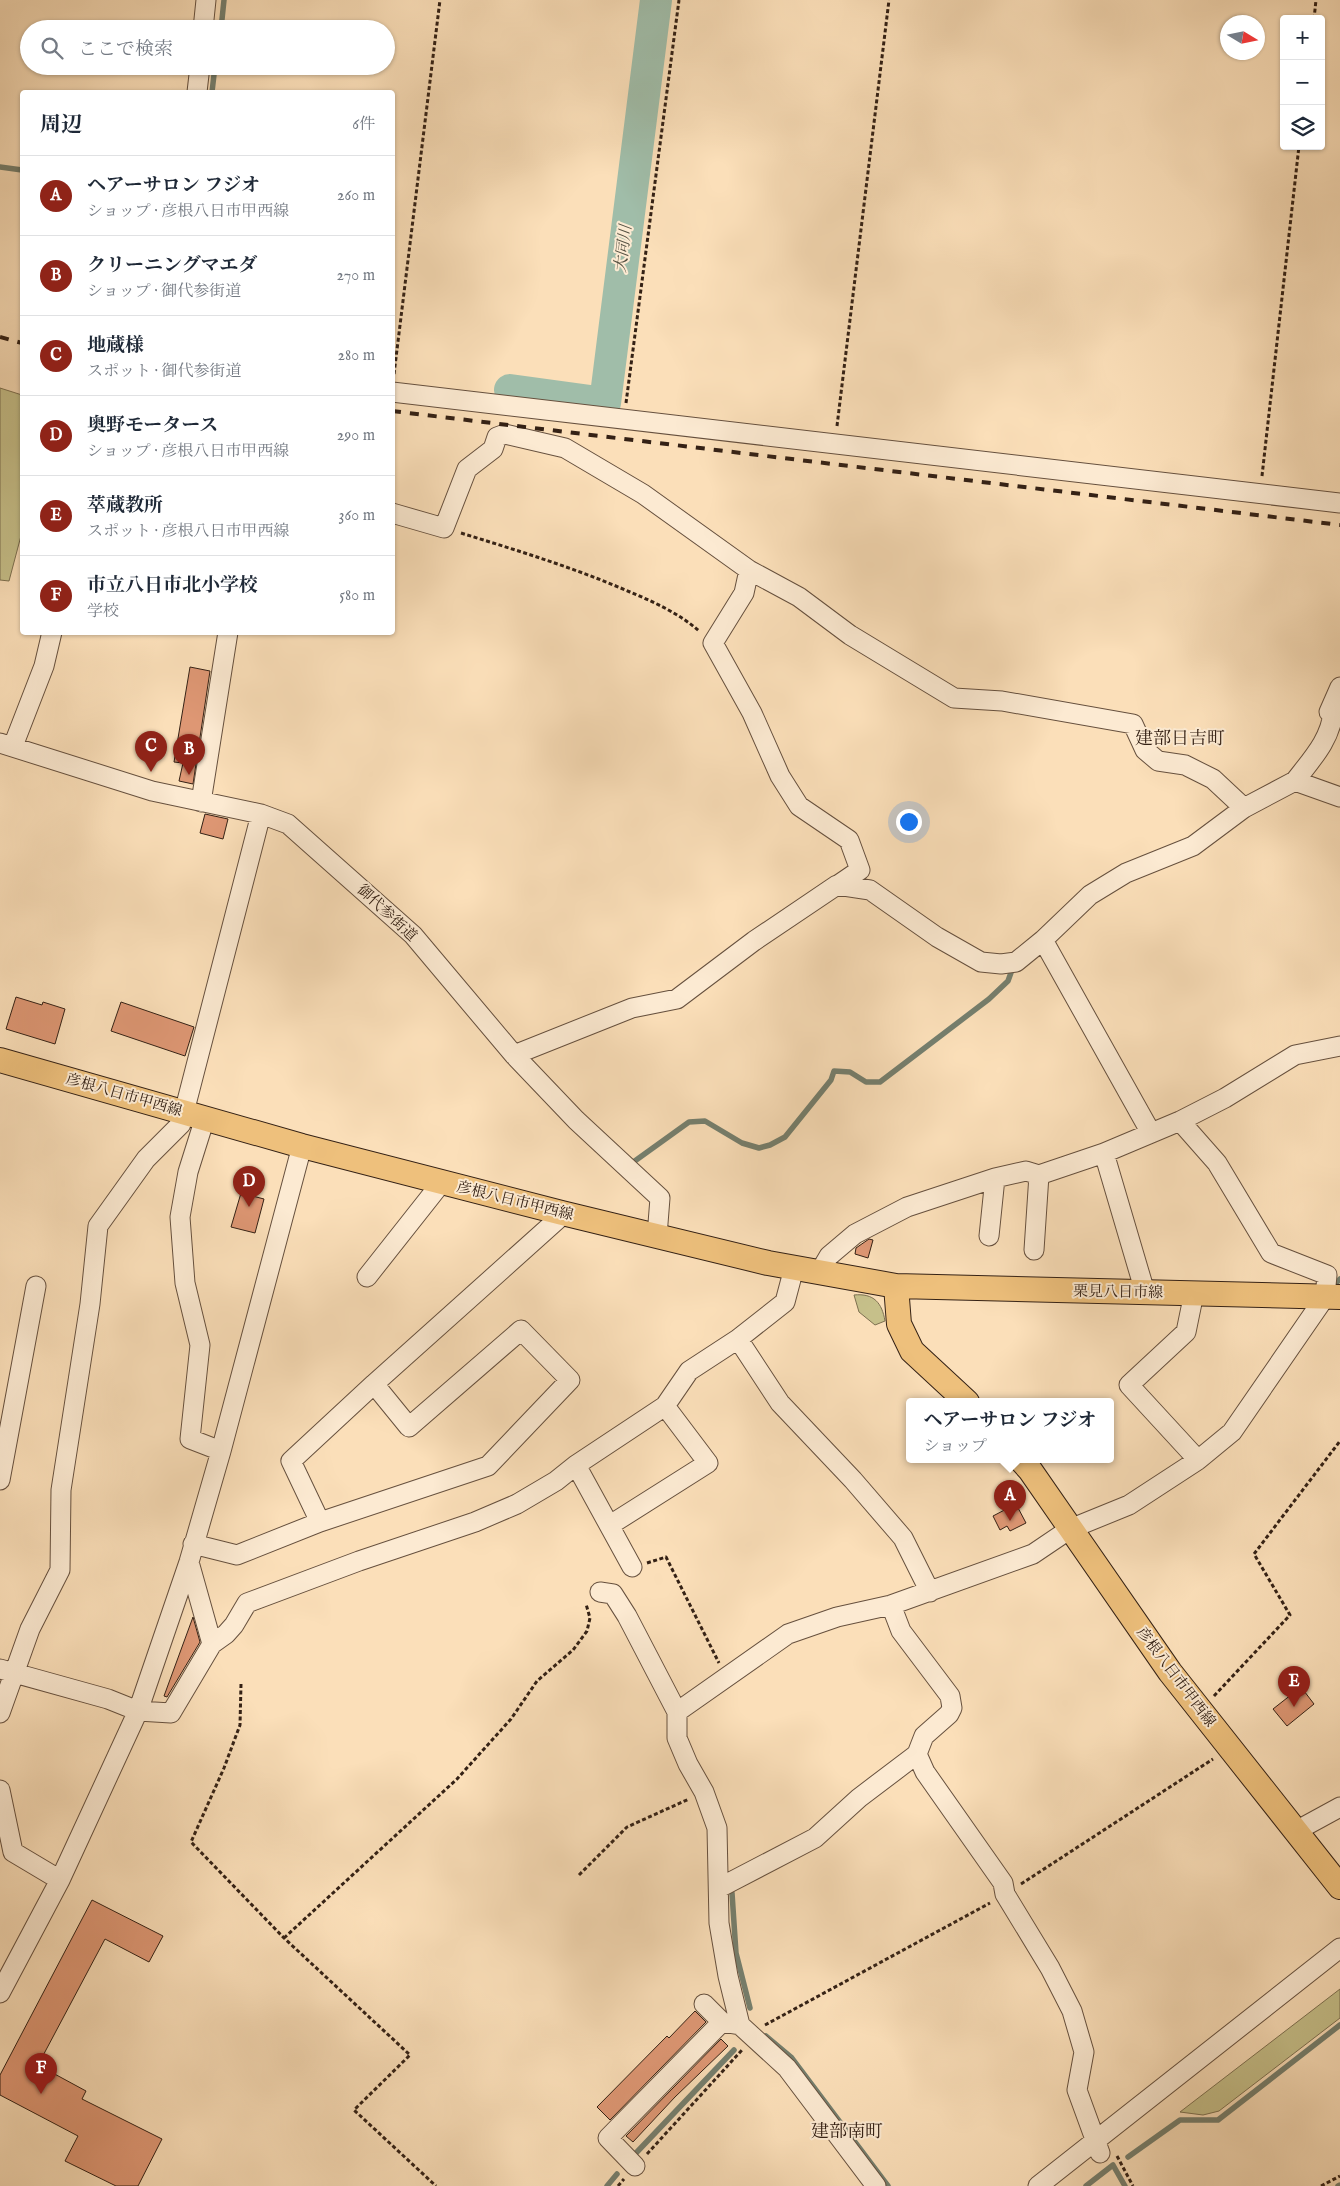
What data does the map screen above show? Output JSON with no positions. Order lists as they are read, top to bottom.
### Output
{
  "streets": {
    "main road": ["彦根八日市甲西線", "栗見八日市線"],
    "street": ["御代参街道"]
  },
  "crossings": [
    ["御代参街道", "彦根八日市甲西線"],
    ["彦根八日市甲西線", "栗見八日市線"]
  ],
  "districts": ["建部日吉町", "建部南町"],
  "water": ["大同川"],
  "north": "right",
  "page": {
    "map_buttons": ["+", "−"],
    "search": "ここで検索",
    "heading": ["周辺", "6件"],
    "list": [
      {
        "mark": "A",
        "name": "ヘアーサロン フジオ",
        "note": "ショップ · 彦根八日市甲西線",
        "value": "260 m"
      },
      {
        "mark": "B",
        "name": "クリーニングマエダ",
        "note": "ショップ · 御代参街道",
        "value": "270 m"
      },
      {
        "mark": "C",
        "name": "地蔵様",
        "note": "スポット · 御代参街道",
        "value": "280 m"
      },
      {
        "mark": "D",
        "name": "奥野モータース",
        "note": "ショップ · 彦根八日市甲西線",
        "value": "290 m"
      },
      {
        "mark": "E",
        "name": "萃蔵教所",
        "note": "スポット · 彦根八日市甲西線",
        "value": "360 m"
      },
      {
        "mark": "F",
        "name": "市立八日市北小学校",
        "note": "学校",
        "value": "580 m"
      }
    ],
    "pins": [
      "C",
      "B",
      "D",
      "A",
      "E",
      "F"
    ],
    "popup": ["ヘアーサロン フジオ", "ショップ"]
  }
}
